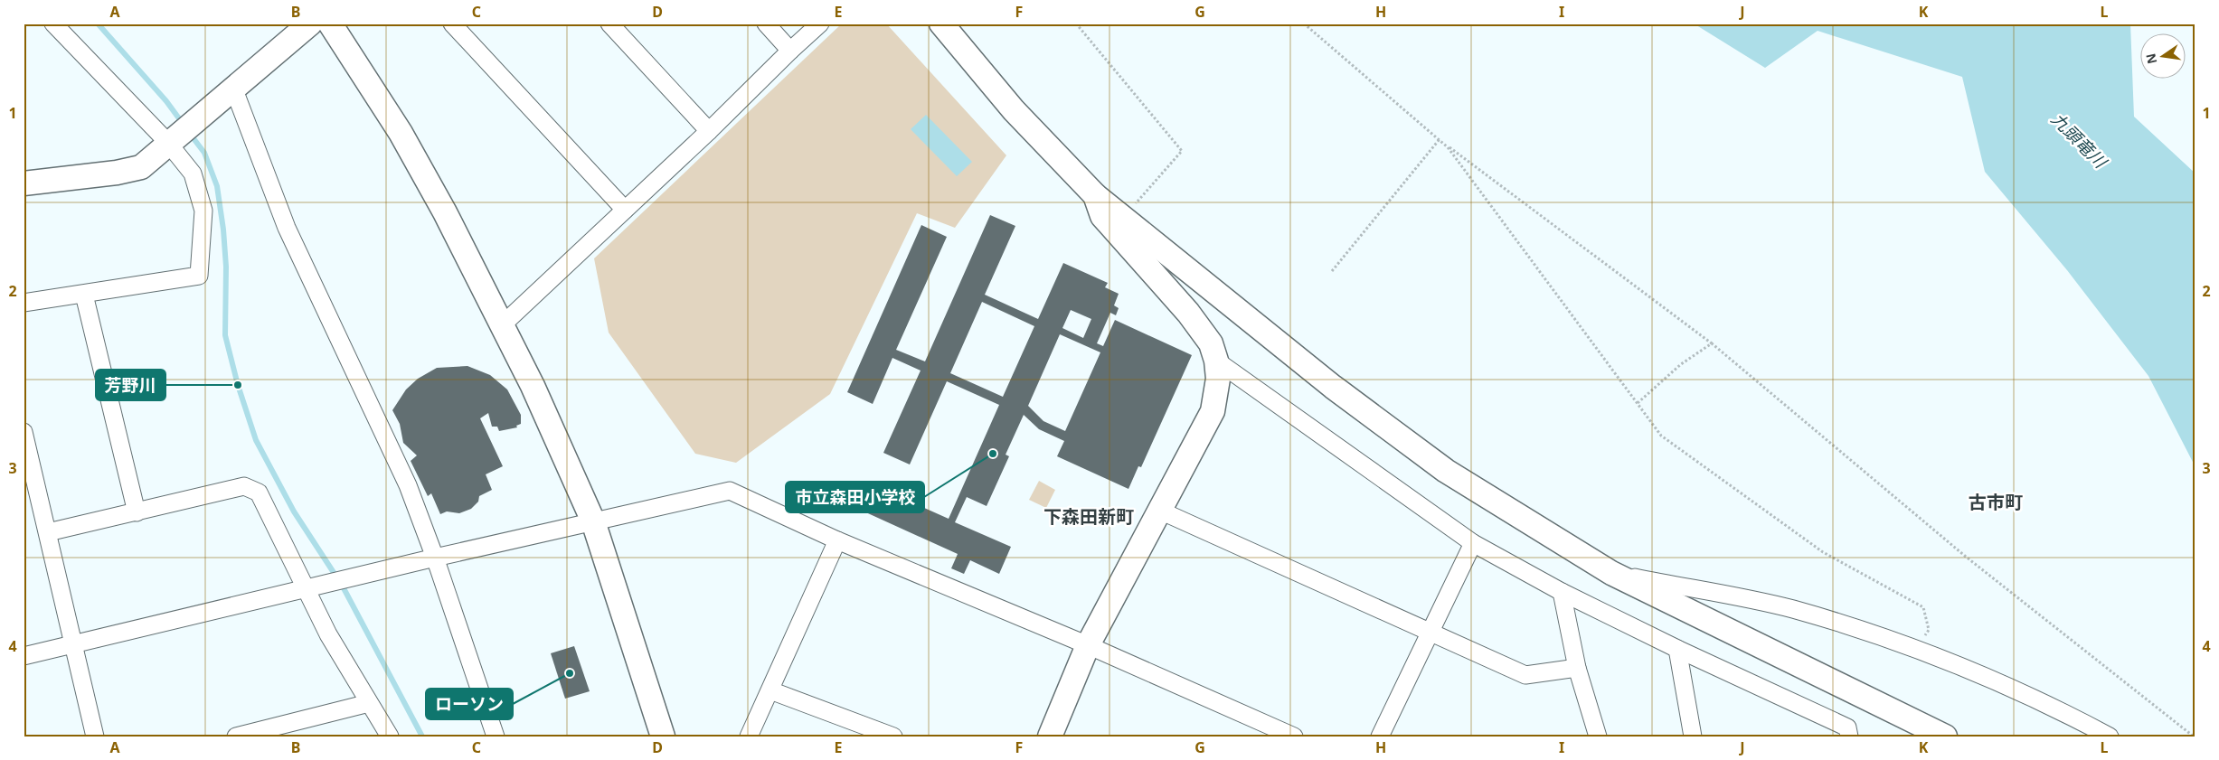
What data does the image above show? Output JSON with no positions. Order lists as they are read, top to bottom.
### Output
{
  "districts": ["古市町", "下森田新町"],
  "water": ["九頭竜川"],
  "places": ["芳野川", "市立森田小学校", "ローソン"],
  "north": "left",
  "grid": {
    "columns": [
      "A",
      "B",
      "C",
      "D",
      "E",
      "F",
      "G",
      "H",
      "I",
      "J",
      "K",
      "L"
    ],
    "rows": [
      "1",
      "2",
      "3",
      "4"
    ]
  }
}
